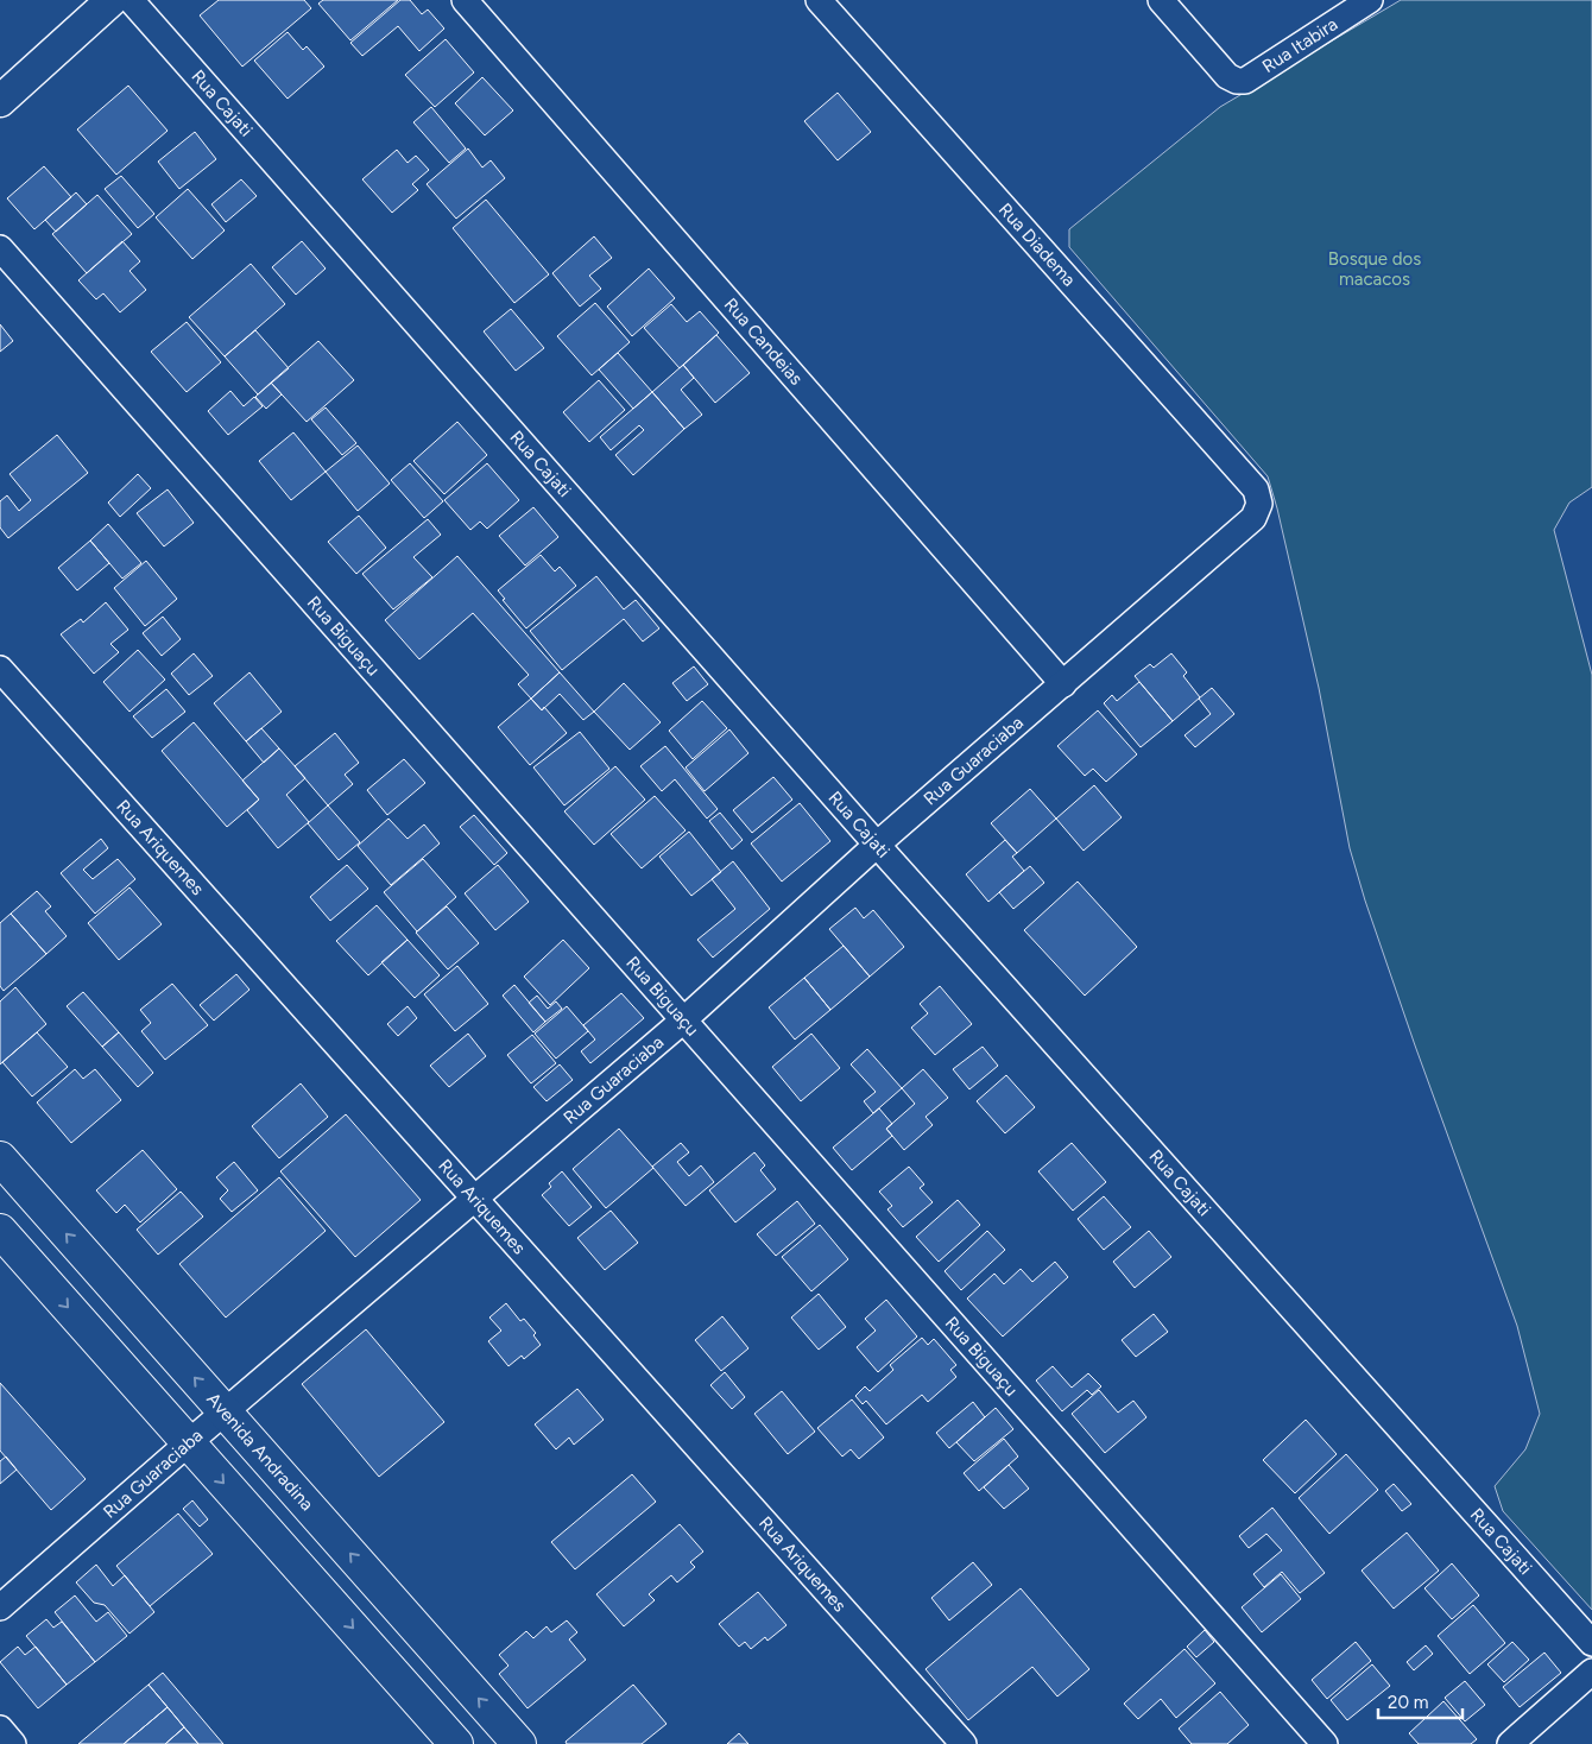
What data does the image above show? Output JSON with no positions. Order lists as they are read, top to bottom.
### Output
{
  "streets": {
    "main road": ["Avenida Andradina"],
    "street": [
      "Rua Itabira",
      "Rua Cajati",
      "Rua Diadema",
      "Rua Candeias",
      "Rua Biguaçu",
      "Rua Guaraciaba",
      "Rua Ariquemes"
    ]
  },
  "crossings": [
    ["Rua Cajati", "Rua Guaraciaba"],
    ["Rua Diadema", "Rua Guaraciaba"],
    ["Rua Candeias", "Rua Guaraciaba"],
    ["Rua Biguaçu", "Rua Guaraciaba"],
    ["Rua Guaraciaba", "Rua Ariquemes"],
    ["Rua Guaraciaba", "Avenida Andradina"]
  ],
  "parks": ["Bosque dos macacos"],
  "scale_bar": "20 m"
}
